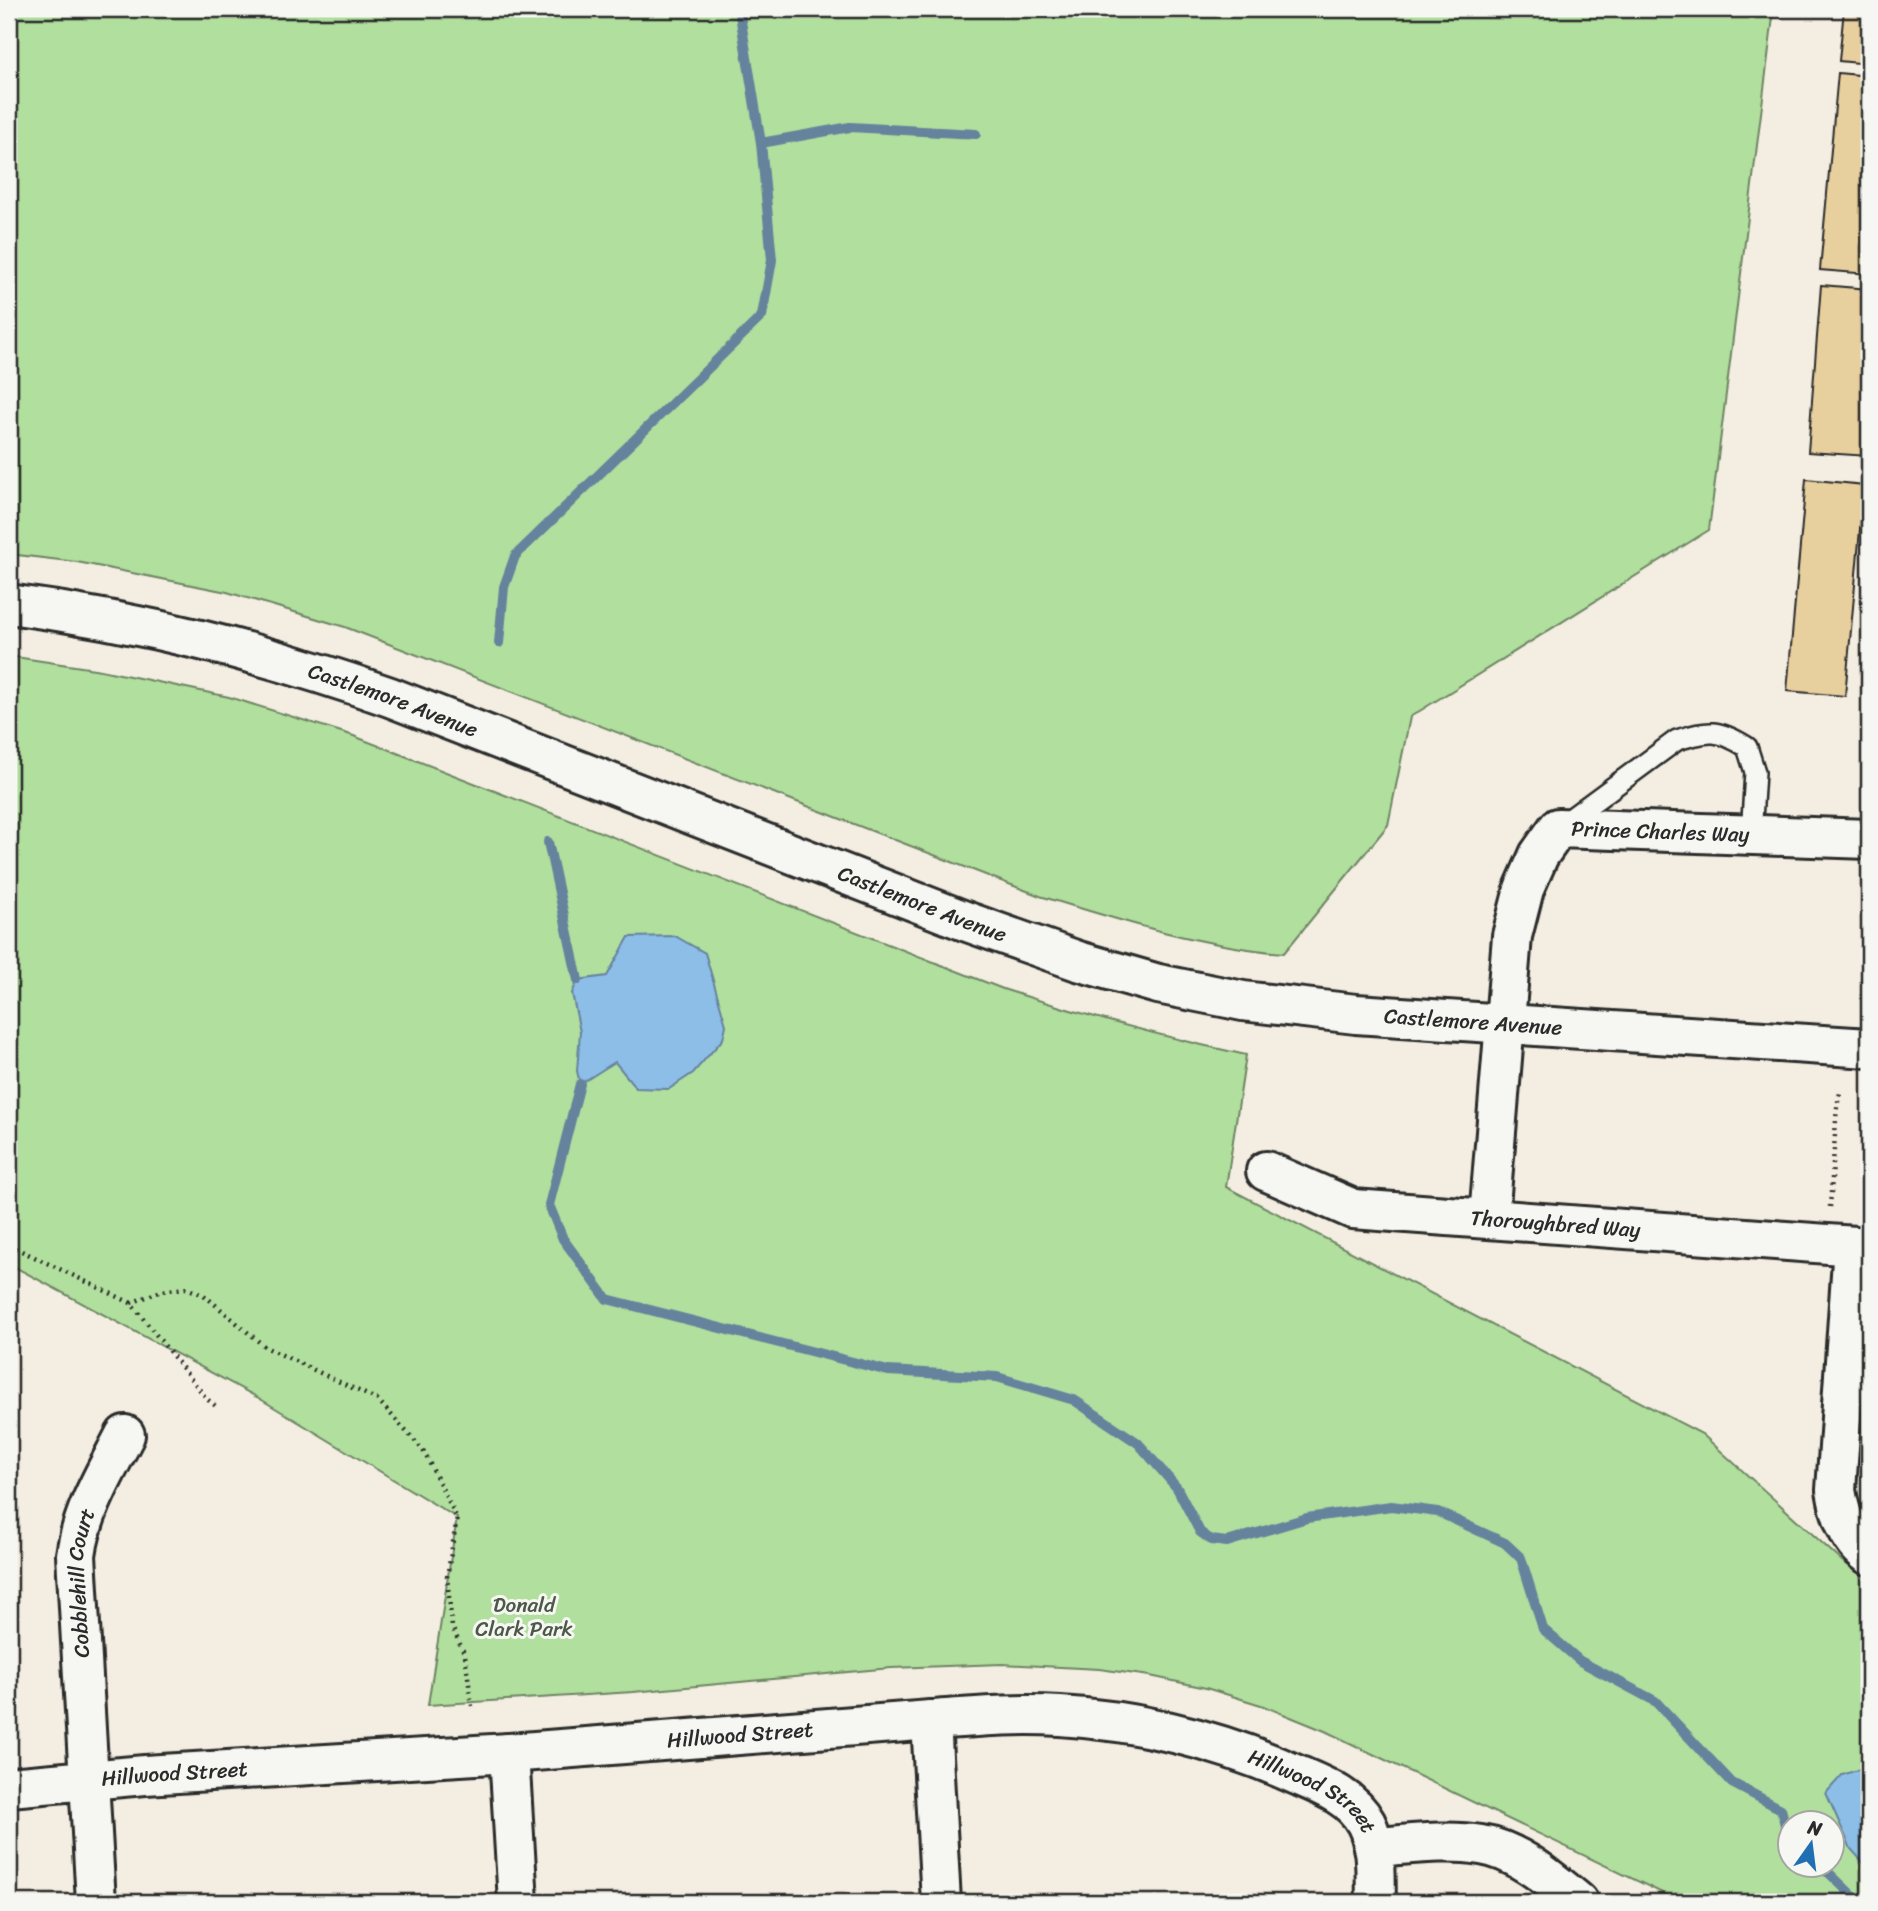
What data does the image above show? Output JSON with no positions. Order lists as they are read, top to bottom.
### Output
{
  "streets": {
    "street": [
      "Castlemore Avenue",
      "Prince Charles Way",
      "Thoroughbred Way",
      "Cobblehill Court",
      "Hillwood Street"
    ]
  },
  "crossings": [
    ["Castlemore Avenue", "Prince Charles Way"],
    ["Prince Charles Way", "Thoroughbred Way"],
    ["Cobblehill Court", "Hillwood Street"]
  ],
  "parks": ["Donald Clark Park"],
  "north": "top"
}
